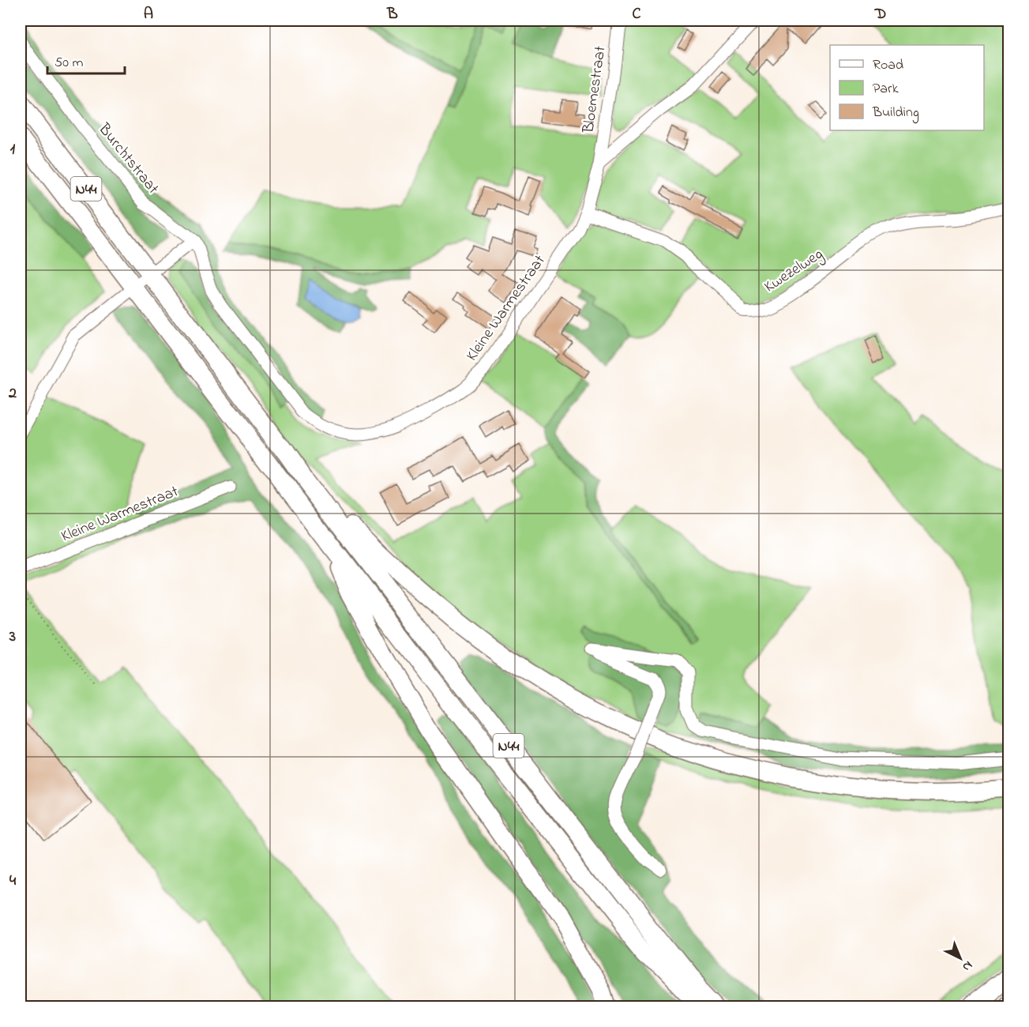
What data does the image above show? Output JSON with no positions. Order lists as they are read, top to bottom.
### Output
{
  "streets": {
    "highway": ["N44"],
    "street": [
      "Bloemestraat",
      "Burchtstraat",
      "Kwezelweg",
      "Kleine Warmestraat"
    ]
  },
  "crossings": [
    ["Bloemestraat", "Kleine Warmestraat"],
    ["Burchtstraat", "Kleine Warmestraat"],
    ["Kwezelweg", "Kleine Warmestraat"]
  ],
  "legend": ["Road", "Park", "Building"],
  "scale_bar": "50 m",
  "north": "bottom right",
  "grid": {
    "columns": [
      "A",
      "B",
      "C",
      "D"
    ],
    "rows": [
      "1",
      "2",
      "3",
      "4"
    ]
  }
}
